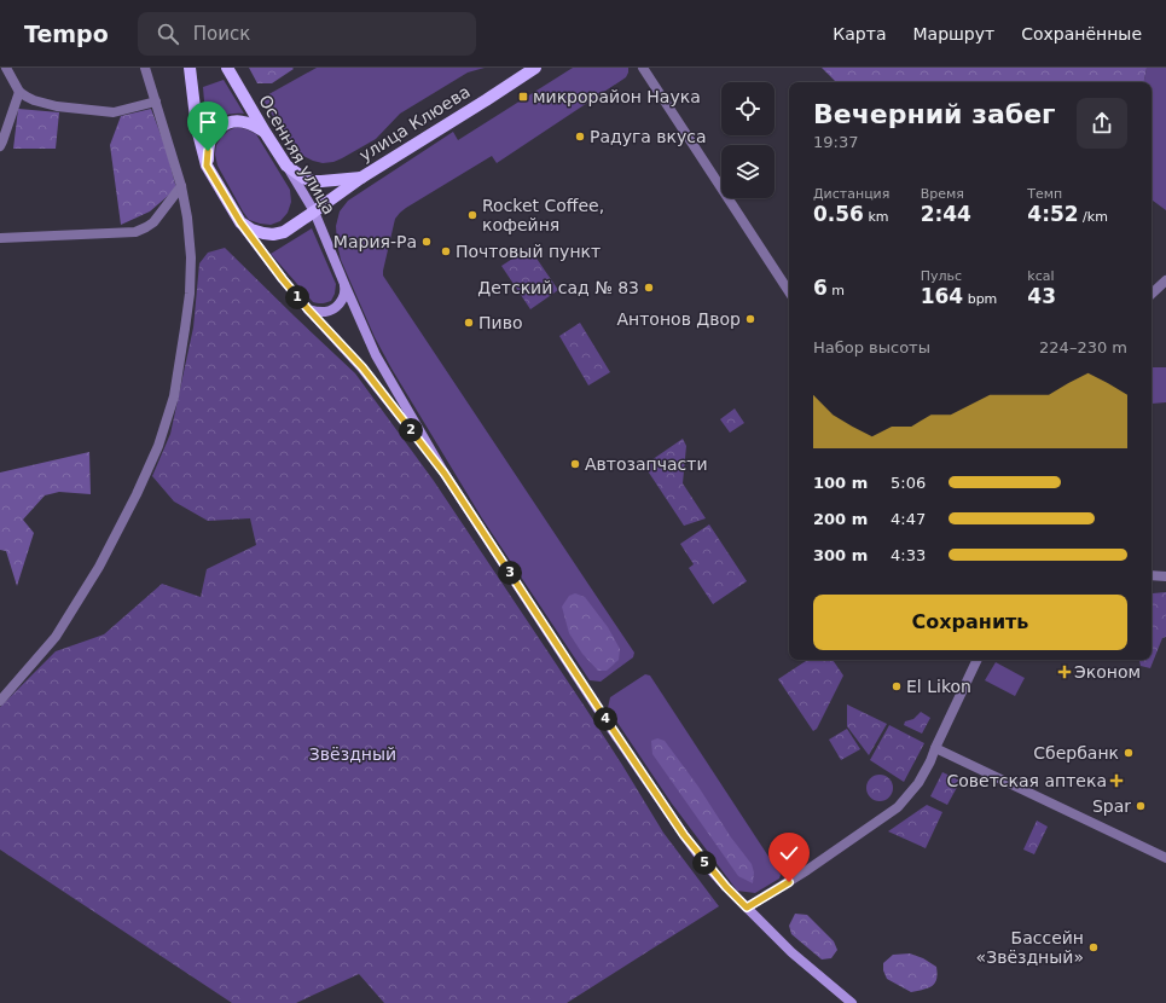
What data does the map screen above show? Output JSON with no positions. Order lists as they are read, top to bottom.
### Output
{
  "streets": {
    "main road": ["улица Клюева", "Осенняя улица"]
  },
  "crossings": [
    ["улица Клюева", "Осенняя улица"]
  ],
  "parks": ["Звёздный"],
  "places": {
    "transit": ["микрорайон Наука"],
    "other": [
      "Радуга вкуса",
      "Rocket Coffee, кофейня",
      "Мария-Ра",
      "Почтовый пункт",
      "Детский сад № 83",
      "Антонов Двор",
      "Пиво",
      "Автозапчасти",
      "El Likon",
      "Сбербанк",
      "Spar",
      "Бассейн «Звёздный»"
    ],
    "health": ["Эконом", "Советская аптека"]
  },
  "page": {
    "header": "Tempo",
    "search": "Поиск",
    "nav": ["Карта", "Маршрут", "Сохранённые"],
    "heading": ["Вечерний забег", "19:37"],
    "stats": [
      ["Дистанция", "0.56 km"],
      ["Время", "2:44"],
      ["Темп", "4:52 /km"],
      ["6 m"],
      ["Пульс", "164 bpm"],
      ["kcal", "43"]
    ],
    "pins": [
      "1",
      "2",
      "3",
      "4",
      "5"
    ],
    "chart": ["Набор высоты", "224–230 m"],
    "list": [
      {
        "name": "100 m",
        "note": "5:06"
      },
      {
        "name": "200 m",
        "note": "4:47"
      },
      {
        "name": "300 m",
        "note": "4:33"
      }
    ],
    "buttons": "Сохранить"
  }
}
